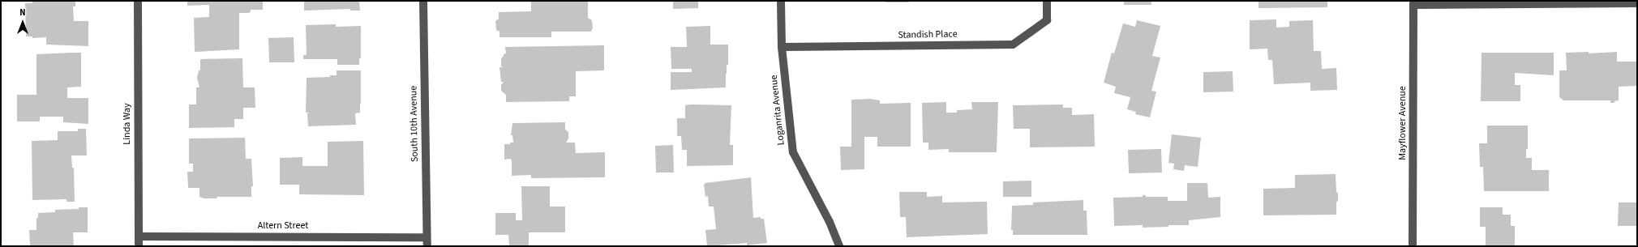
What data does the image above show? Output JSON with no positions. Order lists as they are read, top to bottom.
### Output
{
  "streets": {
    "street": [
      "Standish Place",
      "Loganrita Avenue",
      "Mayflower Avenue",
      "Linda Way",
      "South 10th Avenue",
      "Altern Street"
    ]
  },
  "crossings": [
    ["Standish Place", "Loganrita Avenue"],
    ["Linda Way", "Altern Street"],
    ["South 10th Avenue", "Altern Street"]
  ],
  "north": "top"
}
